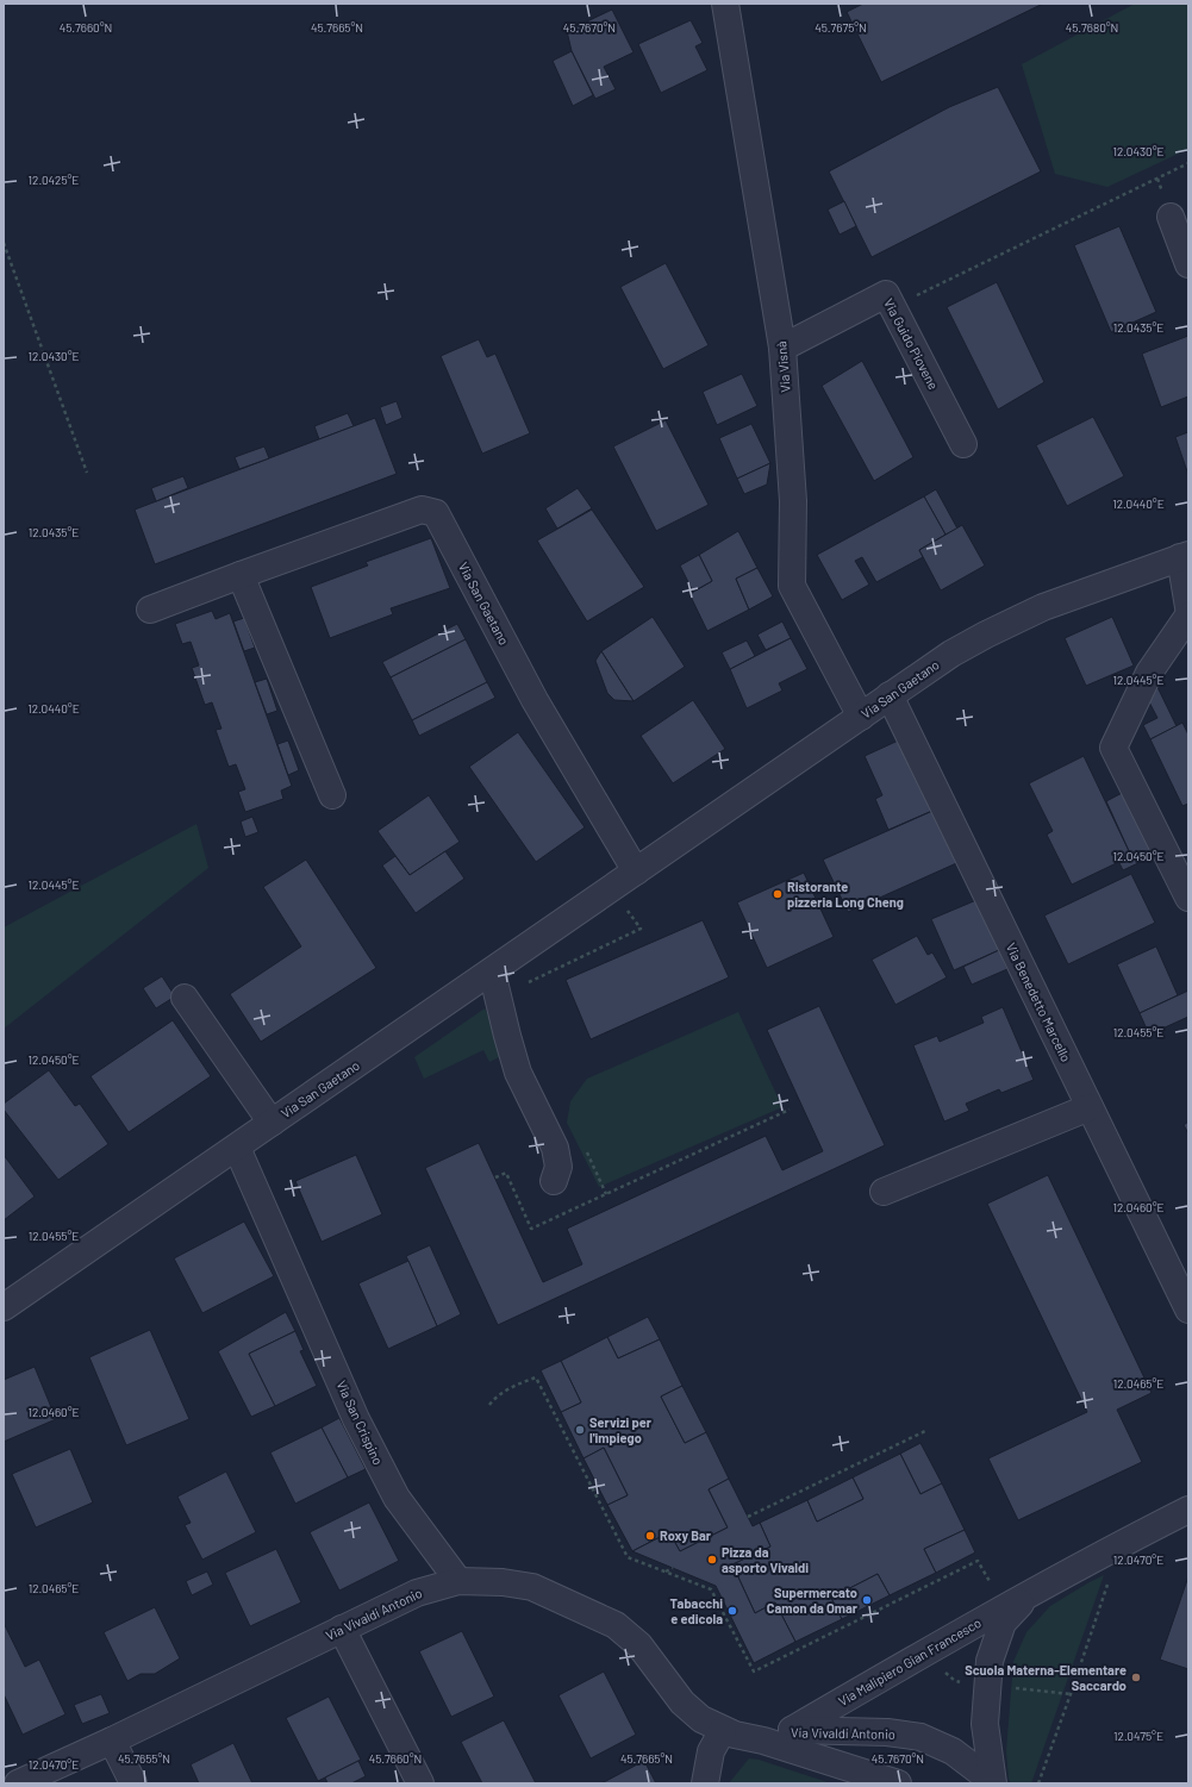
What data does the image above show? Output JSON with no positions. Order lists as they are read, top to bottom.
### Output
{
  "streets": {
    "street": [
      "Via Guido Piovene",
      "Via Visnà",
      "Via San Gaetano",
      "Via Benedetto Marcello",
      "Via San Crispino",
      "Via Vivaldi Antonio",
      "Via Malipiero Gian Francesco"
    ]
  },
  "crossings": [
    ["Via Guido Piovene", "Via Visnà"],
    ["Via Visnà", "Via San Gaetano"],
    ["Via San Gaetano", "Via Benedetto Marcello"],
    ["Via San Gaetano", "Via San Crispino"],
    ["Via San Crispino", "Via Vivaldi Antonio"],
    ["Via Vivaldi Antonio", "Via Malipiero Gian Francesco"]
  ],
  "places": [
    "Ristorante pizzeria Long Cheng",
    "Servizi per l'impiego",
    "Roxy Bar",
    "Pizza da asporto Vivaldi",
    "Supermercato Camon da Omar",
    "Tabacchi e edicola",
    "Scuola Materna-Elementare Saccardo"
  ],
  "coordinates": [
    "45.7680°N",
    "45.7660°N",
    "45.7665°N",
    "45.7670°N",
    "45.7675°N",
    "12.0430°E",
    "12.0425°E",
    "12.0435°E",
    "12.0440°E",
    "12.0445°E",
    "12.0450°E",
    "12.0455°E",
    "12.0460°E",
    "12.0465°E",
    "12.0470°E",
    "12.0475°E",
    "45.7655°N"
  ]
}
